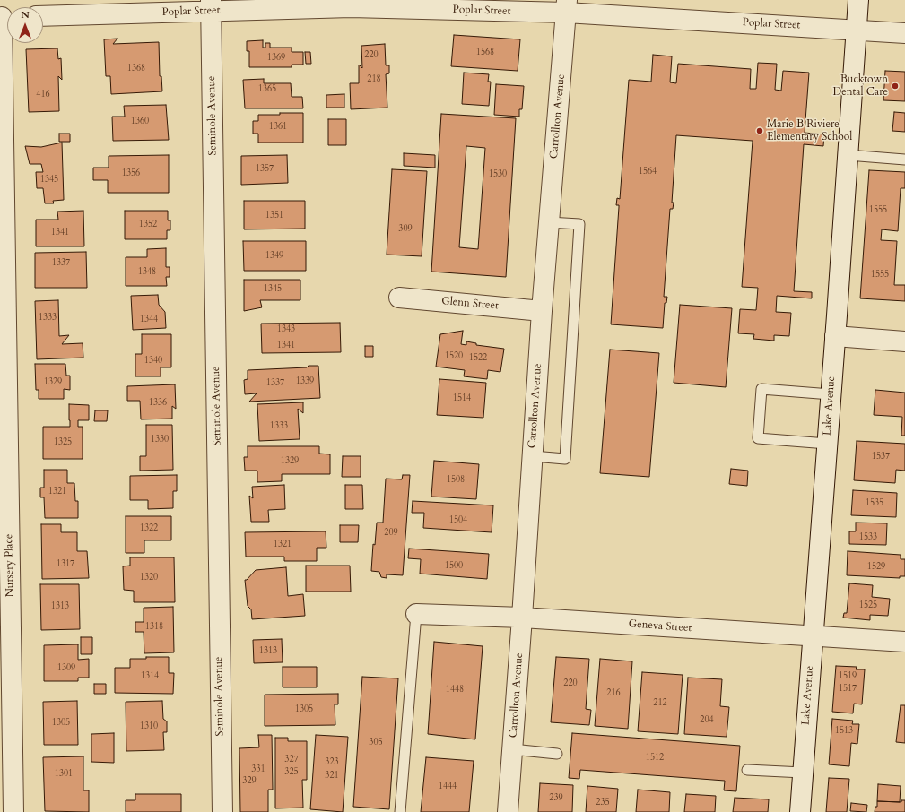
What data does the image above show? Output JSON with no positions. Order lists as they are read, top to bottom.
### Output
{
  "streets": {
    "street": [
      "Poplar Street",
      "Seminole Avenue",
      "Carrollton Avenue",
      "Glenn Street",
      "Lake Avenue",
      "Nursery Place",
      "Geneva Street"
    ]
  },
  "crossings": [
    ["Poplar Street", "Seminole Avenue"],
    ["Poplar Street", "Carrollton Avenue"],
    ["Poplar Street", "Lake Avenue"],
    ["Carrollton Avenue", "Glenn Street"],
    ["Carrollton Avenue", "Geneva Street"],
    ["Lake Avenue", "Geneva Street"]
  ],
  "places": ["Bucktown Dental Care", "Marie B Riviere Elementary School"],
  "house_numbers": [
    "1568",
    "220",
    "1369",
    "1368",
    "218",
    "1365",
    "416",
    "1360",
    "1361",
    "1357",
    "1564",
    "1356",
    "1530",
    "1345",
    "1555",
    "1351",
    "1352",
    "309",
    "1341",
    "1349",
    "1337",
    "1348",
    "1555",
    "1345",
    "1333",
    "1344",
    "1343",
    "1341",
    "1520",
    "1522",
    "1340",
    "1339",
    "1329",
    "1337",
    "1514",
    "1336",
    "1333",
    "1330",
    "1325",
    "1537",
    "1329",
    "1508",
    "1321",
    "1535",
    "1504",
    "1322",
    "209",
    "1533",
    "1321",
    "1317",
    "1500",
    "1529",
    "1320",
    "1525",
    "1313",
    "1318",
    "1313",
    "1309",
    "1314",
    "1519",
    "220",
    "1517",
    "1448",
    "216",
    "212",
    "1305",
    "204",
    "1305",
    "1310",
    "1513",
    "305",
    "1512",
    "327",
    "323",
    "331",
    "325",
    "1301",
    "321",
    "329",
    "1444",
    "239",
    "235"
  ],
  "north": "top"
}
